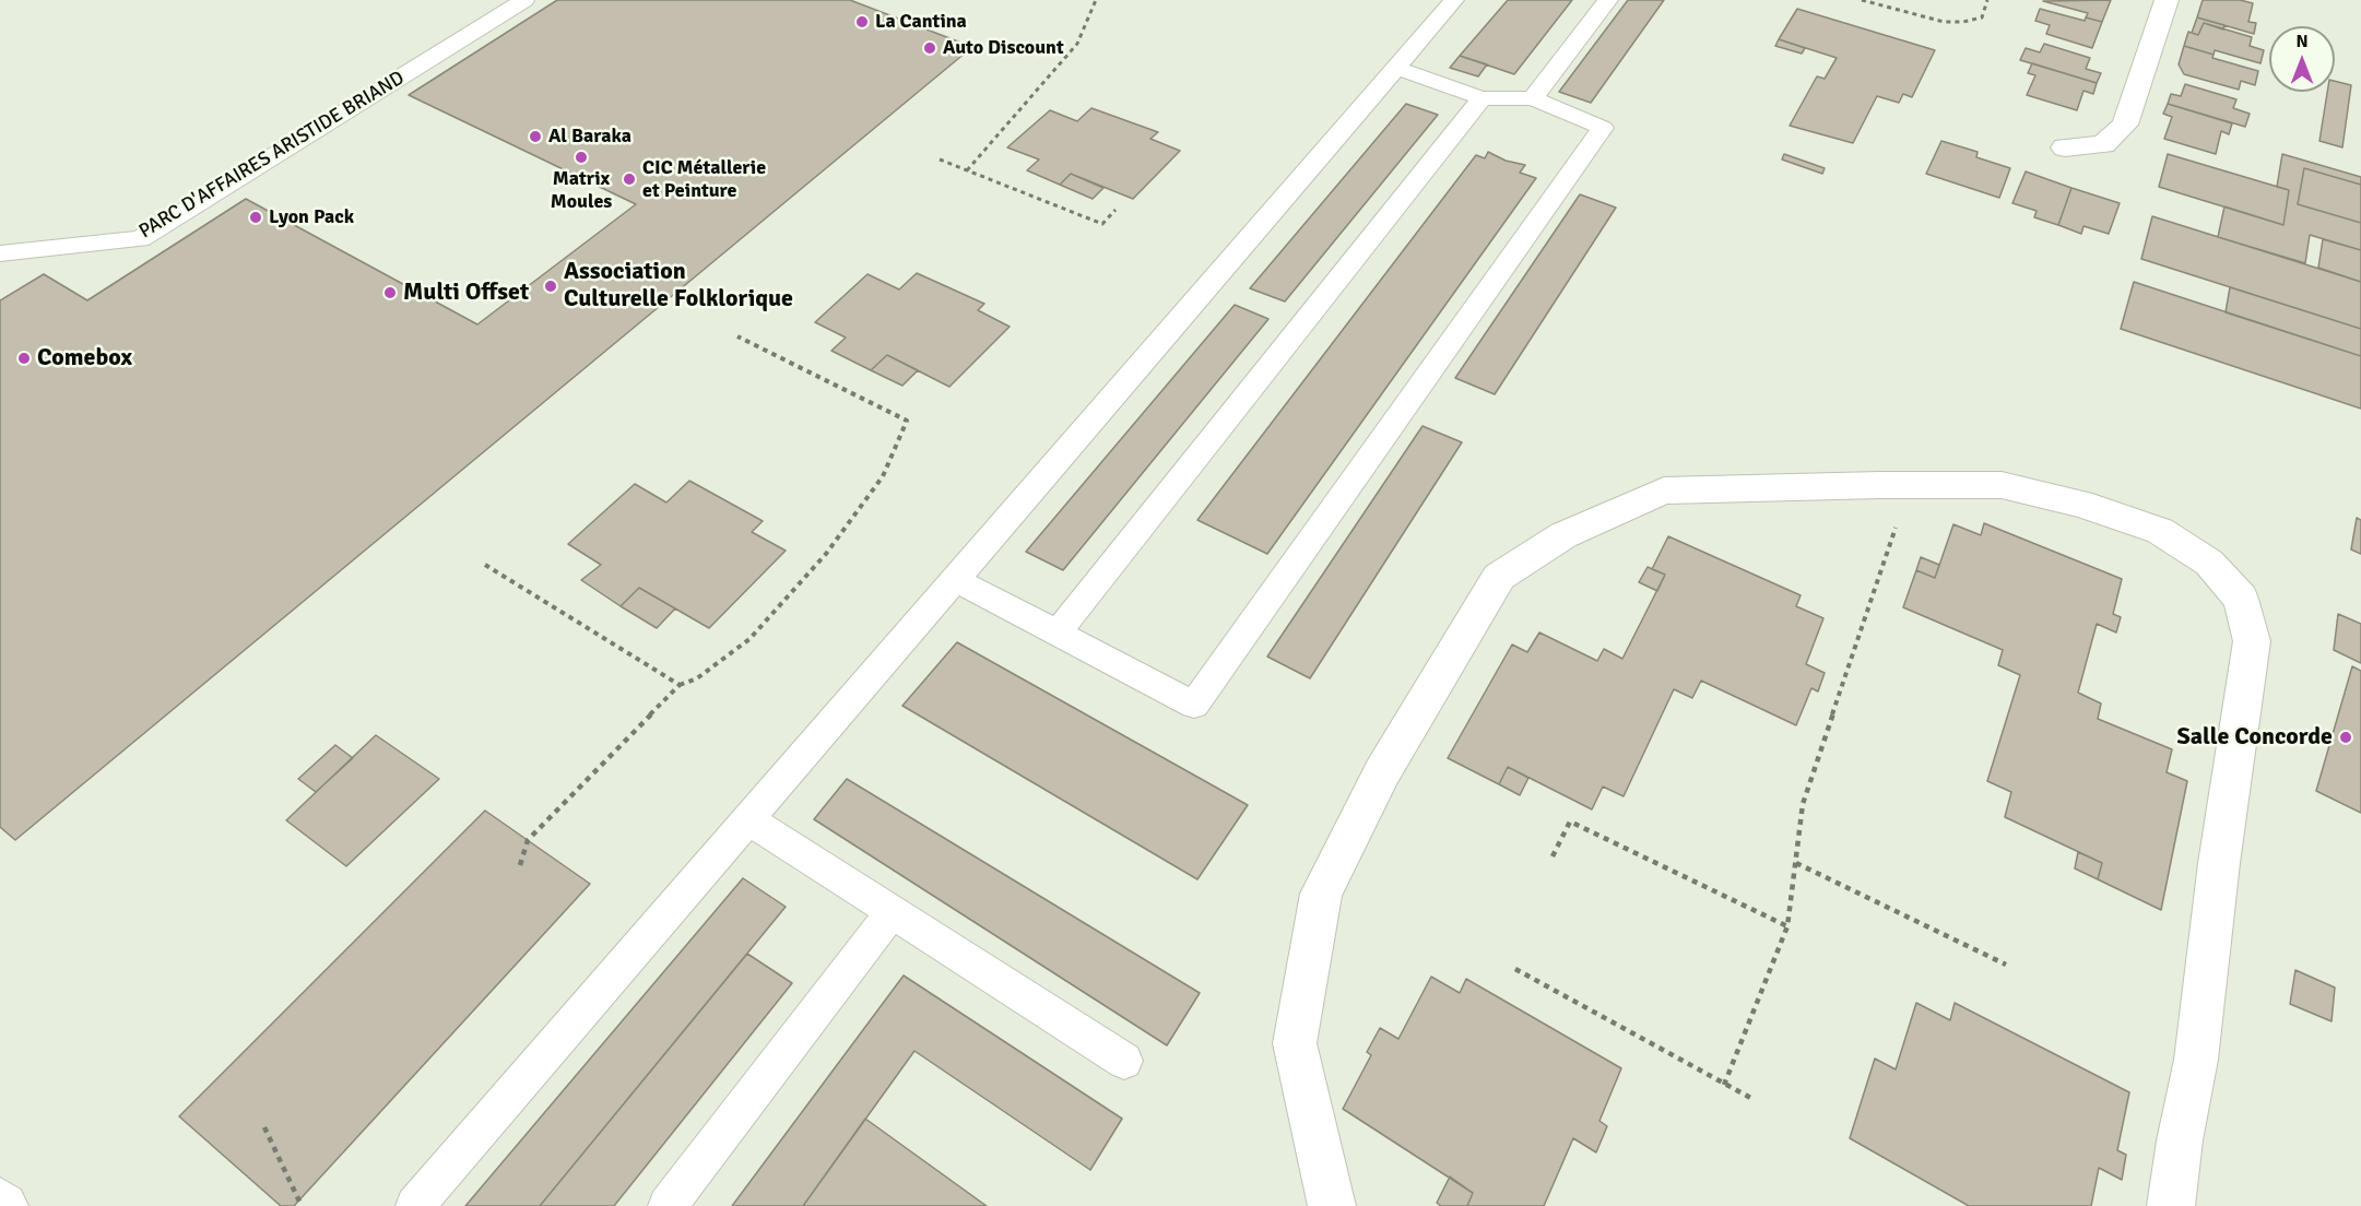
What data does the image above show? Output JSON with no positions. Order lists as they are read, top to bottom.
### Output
{
  "streets": {
    "lane": ["PARC D'AFFAIRES ARISTIDE BRIAND"]
  },
  "places": [
    "La Cantina",
    "Auto Discount",
    "Al Baraka",
    "Matrix Moules",
    "CIC Métallerie et Peinture",
    "Lyon Pack",
    "Association Culturelle Folklorique",
    "Multi Offset",
    "Comebox",
    "Salle Concorde"
  ],
  "north": "top"
}
